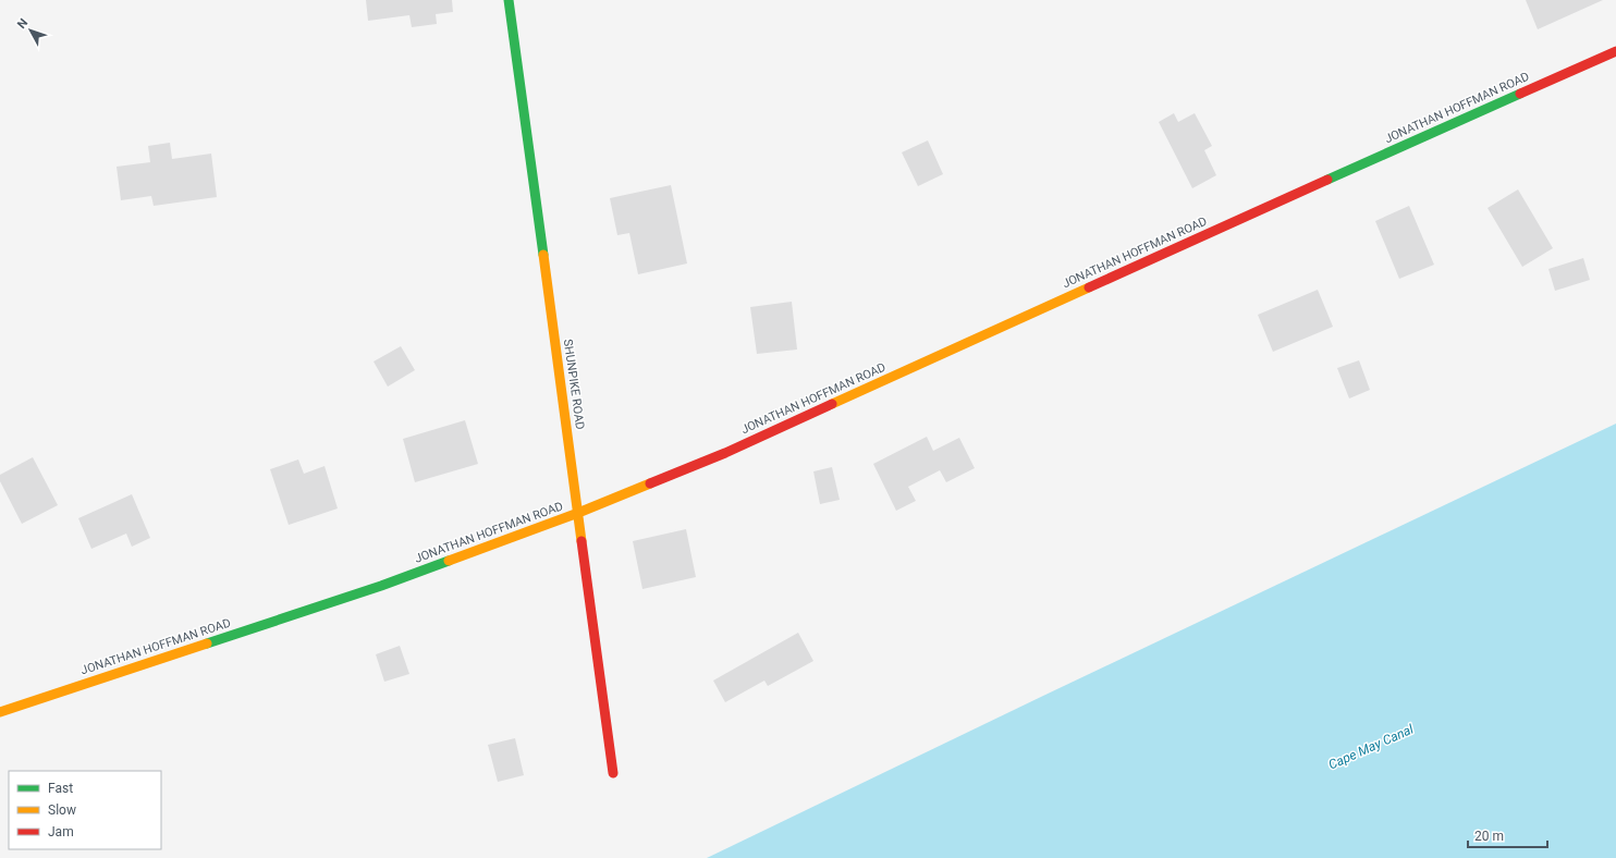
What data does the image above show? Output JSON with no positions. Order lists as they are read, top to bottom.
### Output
{
  "streets": {
    "street": ["JONATHAN HOFFMAN ROAD", "SHUNPIKE ROAD"]
  },
  "crossings": [
    ["JONATHAN HOFFMAN ROAD", "SHUNPIKE ROAD"]
  ],
  "water": ["Cape May Canal"],
  "legend": ["Fast", "Slow", "Jam"],
  "scale_bar": "20 m",
  "north": "top left"
}
